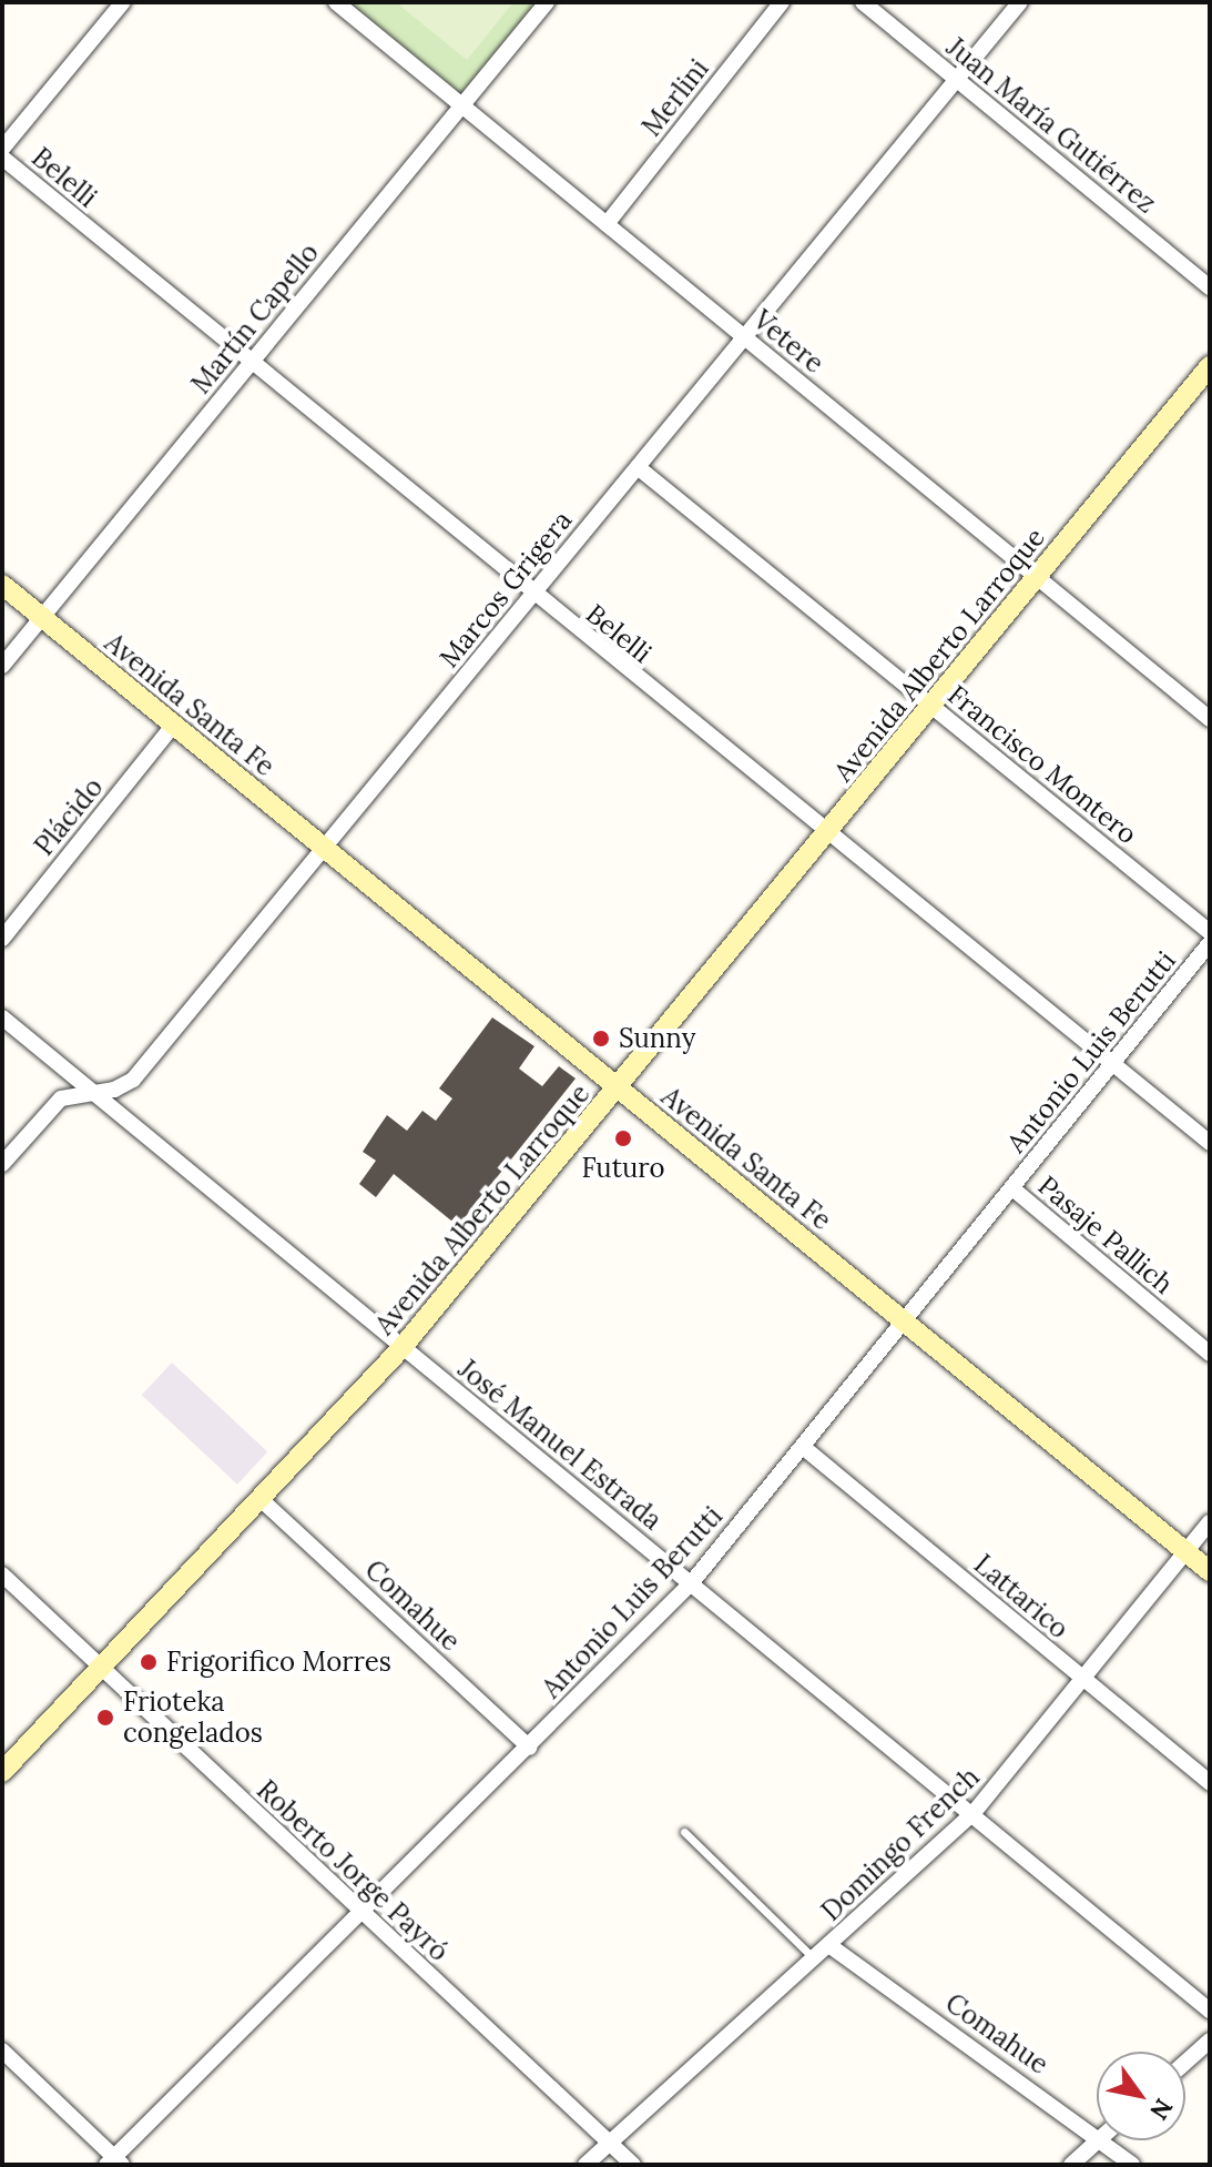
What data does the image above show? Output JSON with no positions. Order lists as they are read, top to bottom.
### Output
{
  "streets": {
    "main road": ["Avenida Alberto Larroque", "Avenida Santa Fe"],
    "street": [
      "Merlini",
      "Juan María Gutiérrez",
      "Belelli",
      "Martín Capello",
      "Vetere",
      "Marcos Grigera",
      "Francisco Montero",
      "Plácido",
      "Antonio Luis Berutti",
      "Pasaje Pallich",
      "José Manuel Estrada",
      "Lattarico",
      "Comahue",
      "Domingo French",
      "Roberto Jorge Payró"
    ]
  },
  "crossings": [
    ["Merlini", "Vetere"],
    ["Juan María Gutiérrez", "Marcos Grigera"],
    ["Belelli", "Martín Capello"],
    ["Belelli", "Marcos Grigera"],
    ["Belelli", "Avenida Alberto Larroque"],
    ["Belelli", "Antonio Luis Berutti"],
    ["Martín Capello", "Vetere"],
    ["Martín Capello", "Avenida Santa Fe"],
    ["Vetere", "Marcos Grigera"],
    ["Vetere", "Avenida Alberto Larroque"],
    ["Marcos Grigera", "Avenida Santa Fe"],
    ["Marcos Grigera", "Francisco Montero"],
    ["Marcos Grigera", "José Manuel Estrada"],
    ["Avenida Alberto Larroque", "Avenida Santa Fe"],
    ["Avenida Alberto Larroque", "Francisco Montero"],
    ["Avenida Alberto Larroque", "José Manuel Estrada"],
    ["Avenida Alberto Larroque", "Comahue"],
    ["Avenida Alberto Larroque", "Roberto Jorge Payró"],
    ["Avenida Santa Fe", "Plácido"],
    ["Avenida Santa Fe", "Antonio Luis Berutti"],
    ["Avenida Santa Fe", "Domingo French"],
    ["Antonio Luis Berutti", "Pasaje Pallich"],
    ["Antonio Luis Berutti", "José Manuel Estrada"],
    ["Antonio Luis Berutti", "Lattarico"],
    ["Antonio Luis Berutti", "Comahue"],
    ["Antonio Luis Berutti", "Roberto Jorge Payró"],
    ["José Manuel Estrada", "Domingo French"],
    ["Lattarico", "Domingo French"],
    ["Comahue", "Domingo French"],
    ["Domingo French", "Roberto Jorge Payró"]
  ],
  "places": [
    "Sunny",
    "Futuro",
    "Frigorifico Morres",
    "Frioteka congelados"
  ],
  "north": "bottom right"
}
